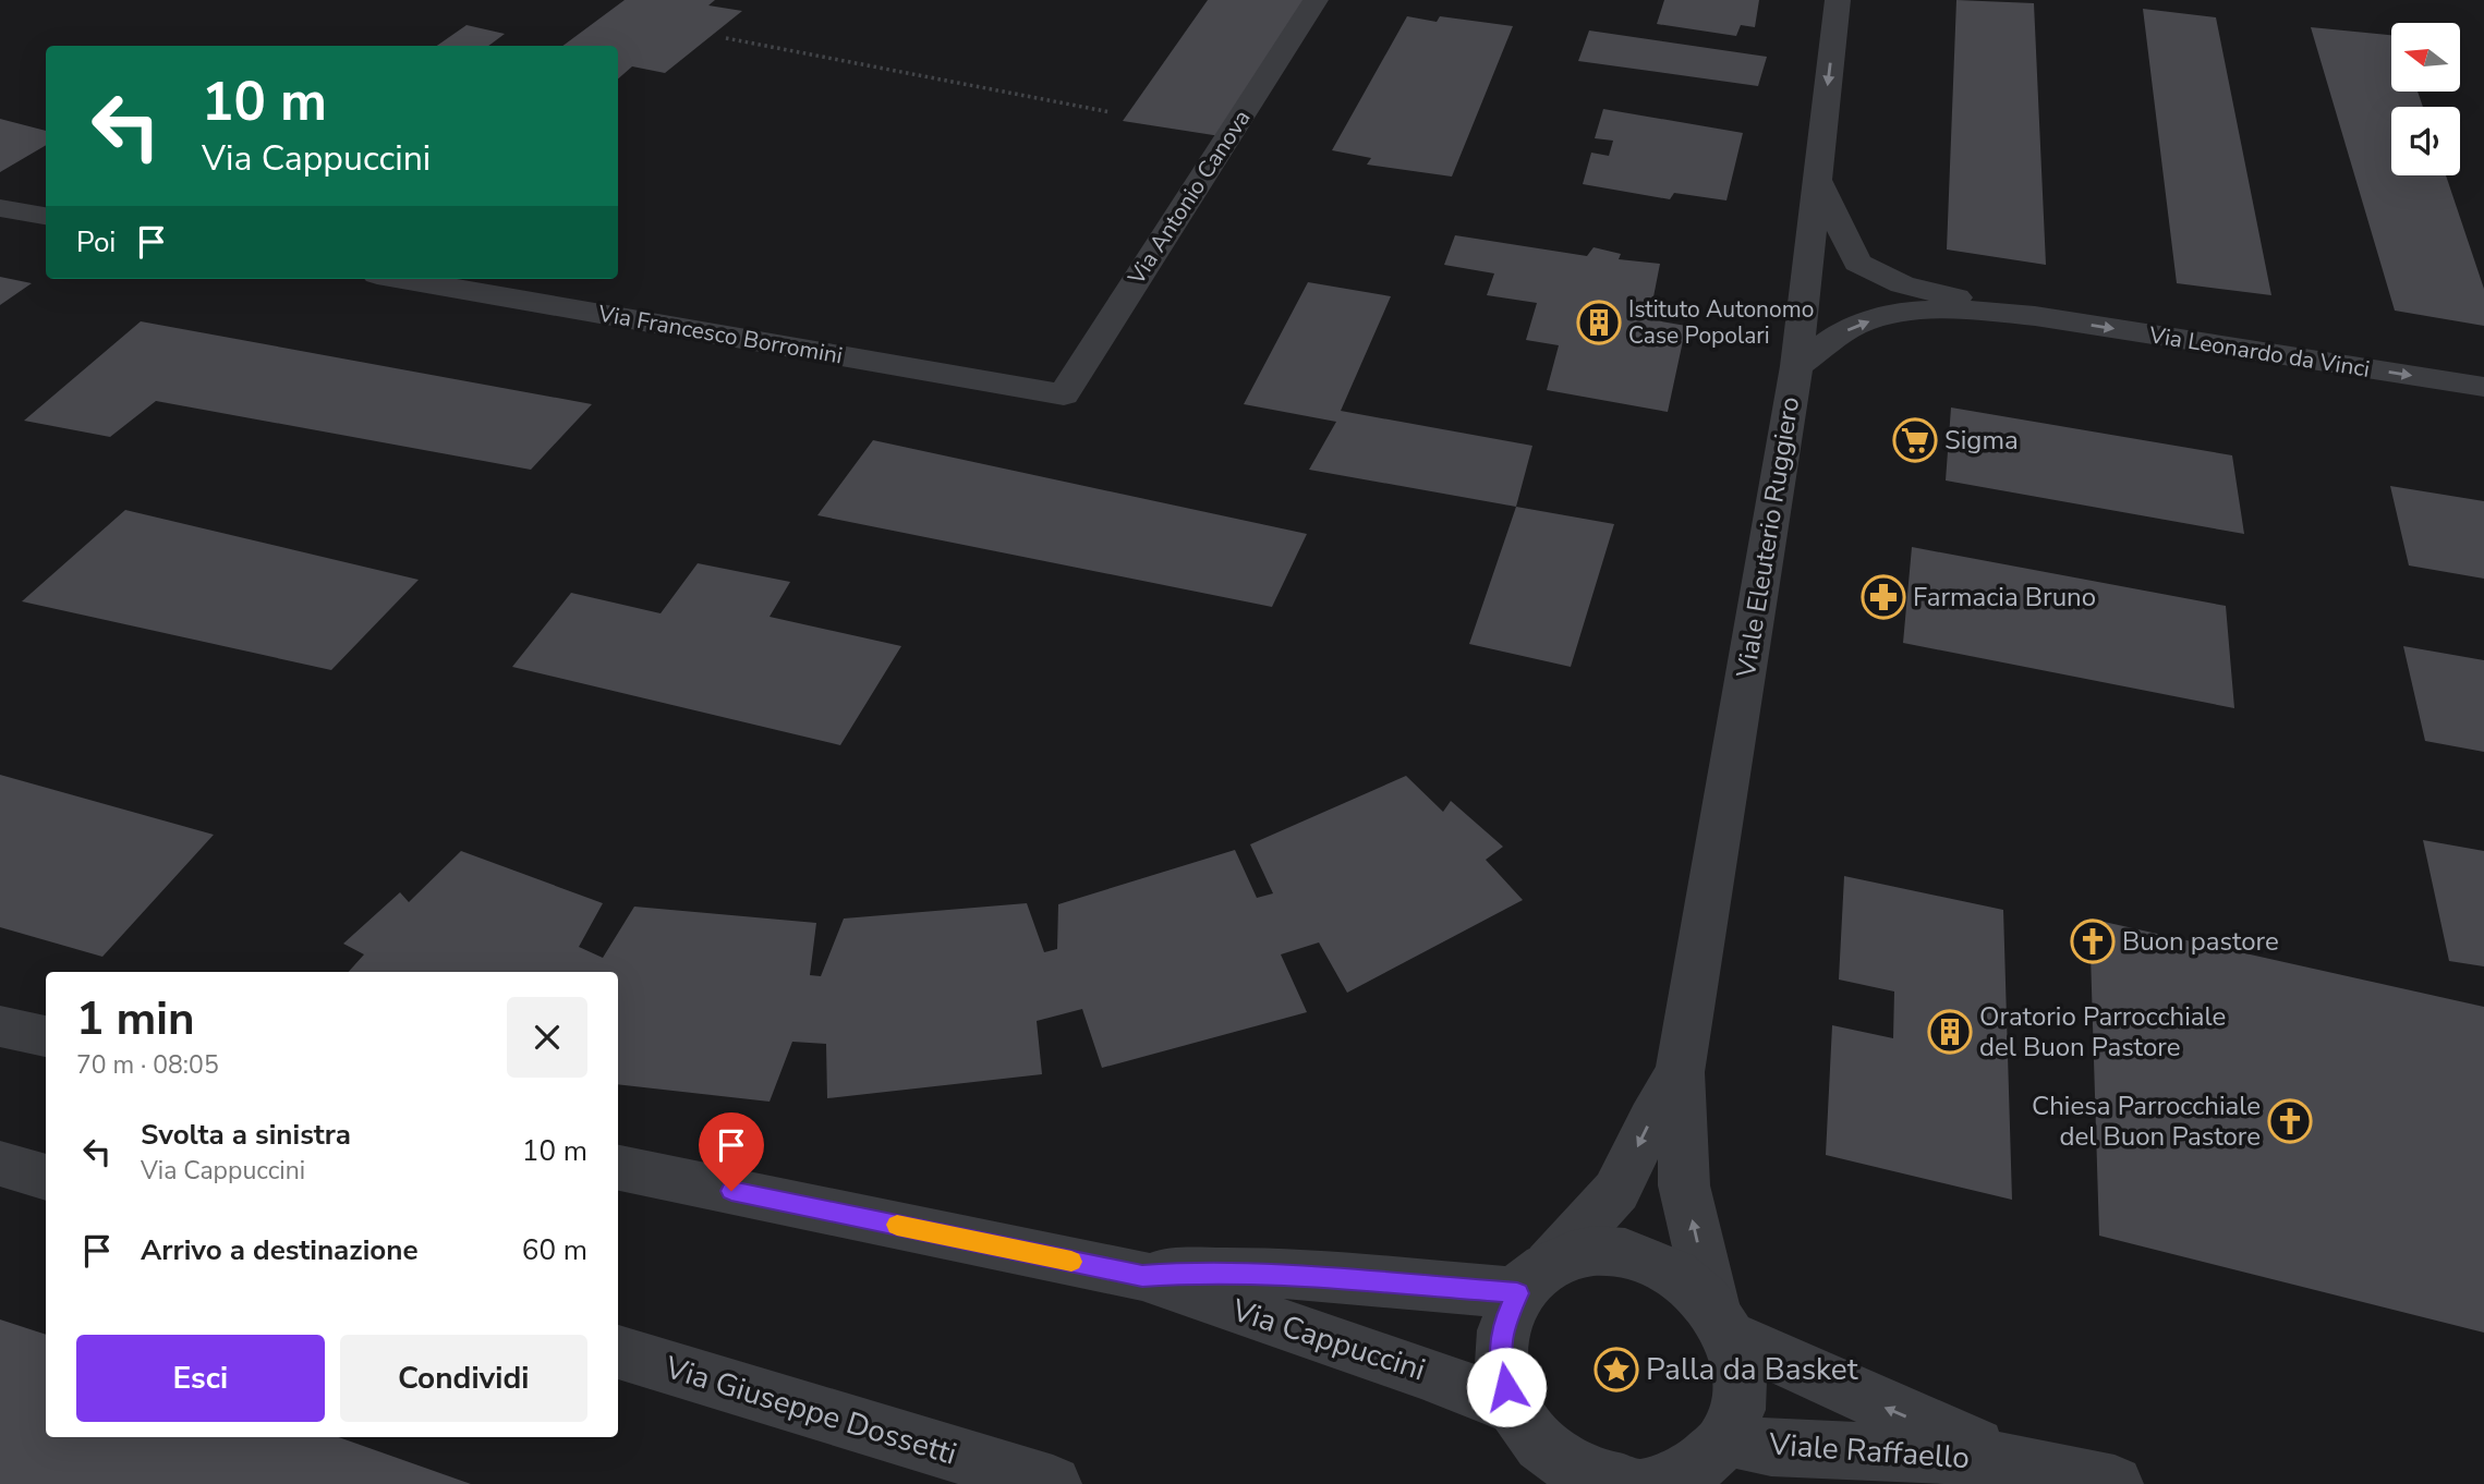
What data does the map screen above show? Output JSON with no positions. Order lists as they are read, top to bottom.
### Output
{
  "streets": {
    "street": [
      "Via Antonio Canova",
      "Via Francesco Borromini",
      "Via Leonardo da Vinci",
      "Viale Eleuterio Ruggiero",
      "Via Cappuccini",
      "Via Giuseppe Dossetti",
      "Viale Raffaello"
    ]
  },
  "crossings": [
    ["Via Antonio Canova", "Via Francesco Borromini"],
    ["Via Leonardo da Vinci", "Viale Eleuterio Ruggiero"],
    ["Viale Eleuterio Ruggiero", "Via Cappuccini"],
    ["Viale Eleuterio Ruggiero", "Viale Raffaello"]
  ],
  "one_way": ["Via Leonardo da Vinci", "Viale Raffaello"],
  "places": {
    "building": ["Istituto Autonomo Case Popolari", "Oratorio Parrocchiale del Buon Pastore"],
    "supermarket": ["Sigma"],
    "pharmacy": ["Farmacia Bruno"],
    "church": ["Buon pastore", "Chiesa Parrocchiale del Buon Pastore"],
    "place": ["Palla da Basket"]
  },
  "north": "left",
  "page": {
    "turn": ["10 m", "Via Cappuccini"],
    "then": "Poi",
    "heading": ["1 min", "70 m · 08:05"],
    "list": [
      {
        "name": "Svolta a sinistra",
        "note": "Via Cappuccini",
        "value": "10 m"
      },
      {
        "name": "Arrivo a destinazione",
        "value": "60 m"
      }
    ],
    "buttons": ["Esci", "Condividi"]
  }
}
